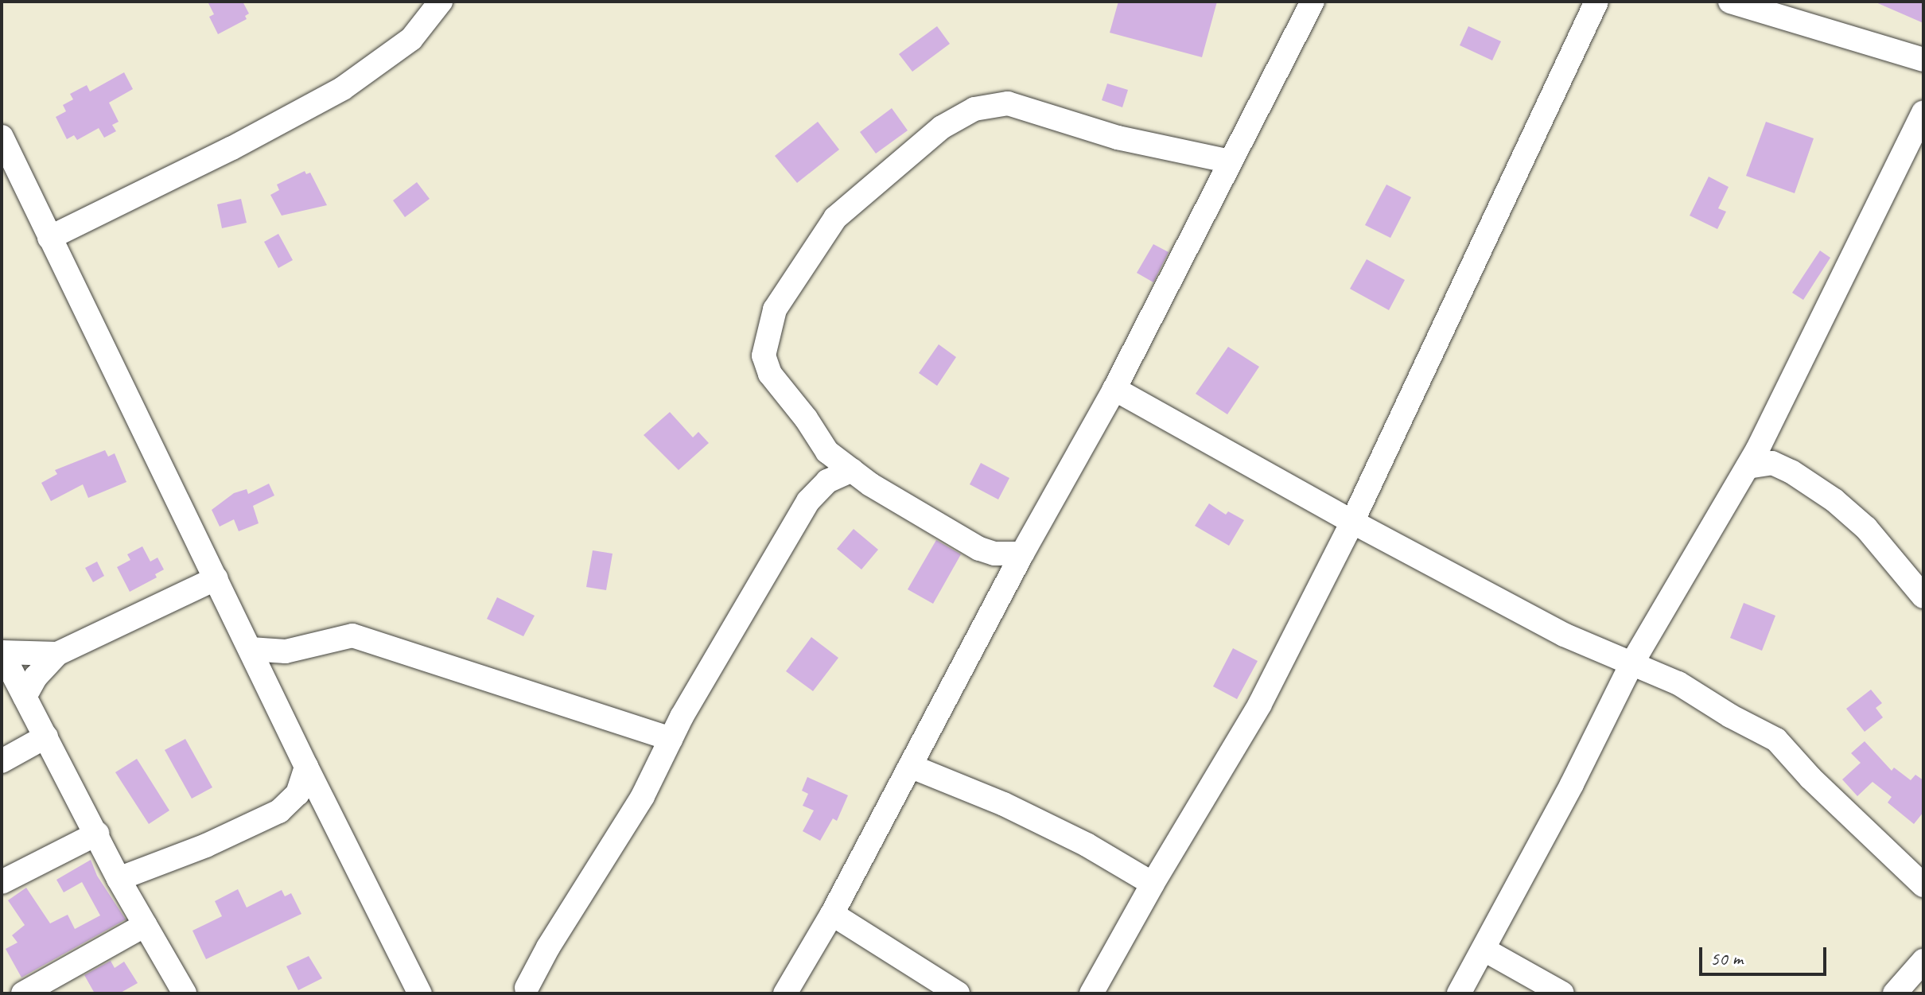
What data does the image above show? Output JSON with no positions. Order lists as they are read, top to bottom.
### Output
{
  "scale_bar": "50 m"
}
